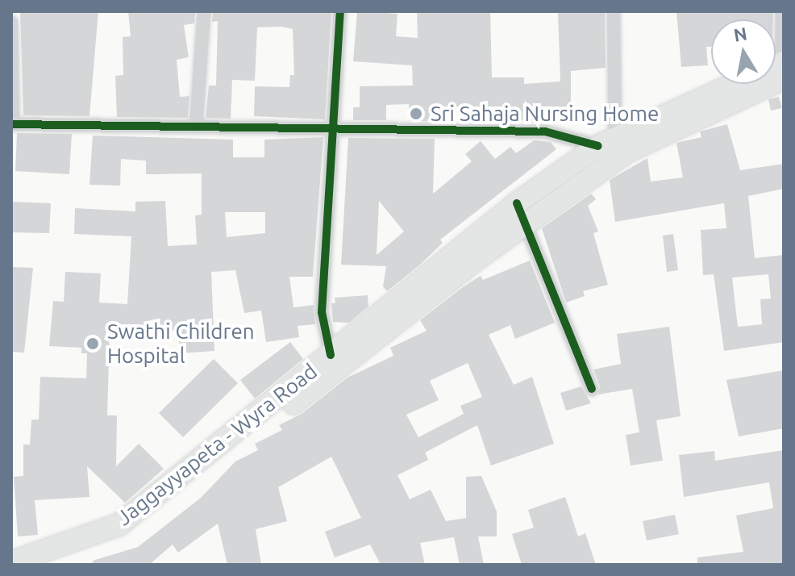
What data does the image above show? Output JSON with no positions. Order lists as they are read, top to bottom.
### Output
{
  "streets": {
    "main road": ["Jaggayyapeta - Wyra Road"]
  },
  "places": ["Sri Sahaja Nursing Home", "Swathi Children Hospital"],
  "north": "top"
}
